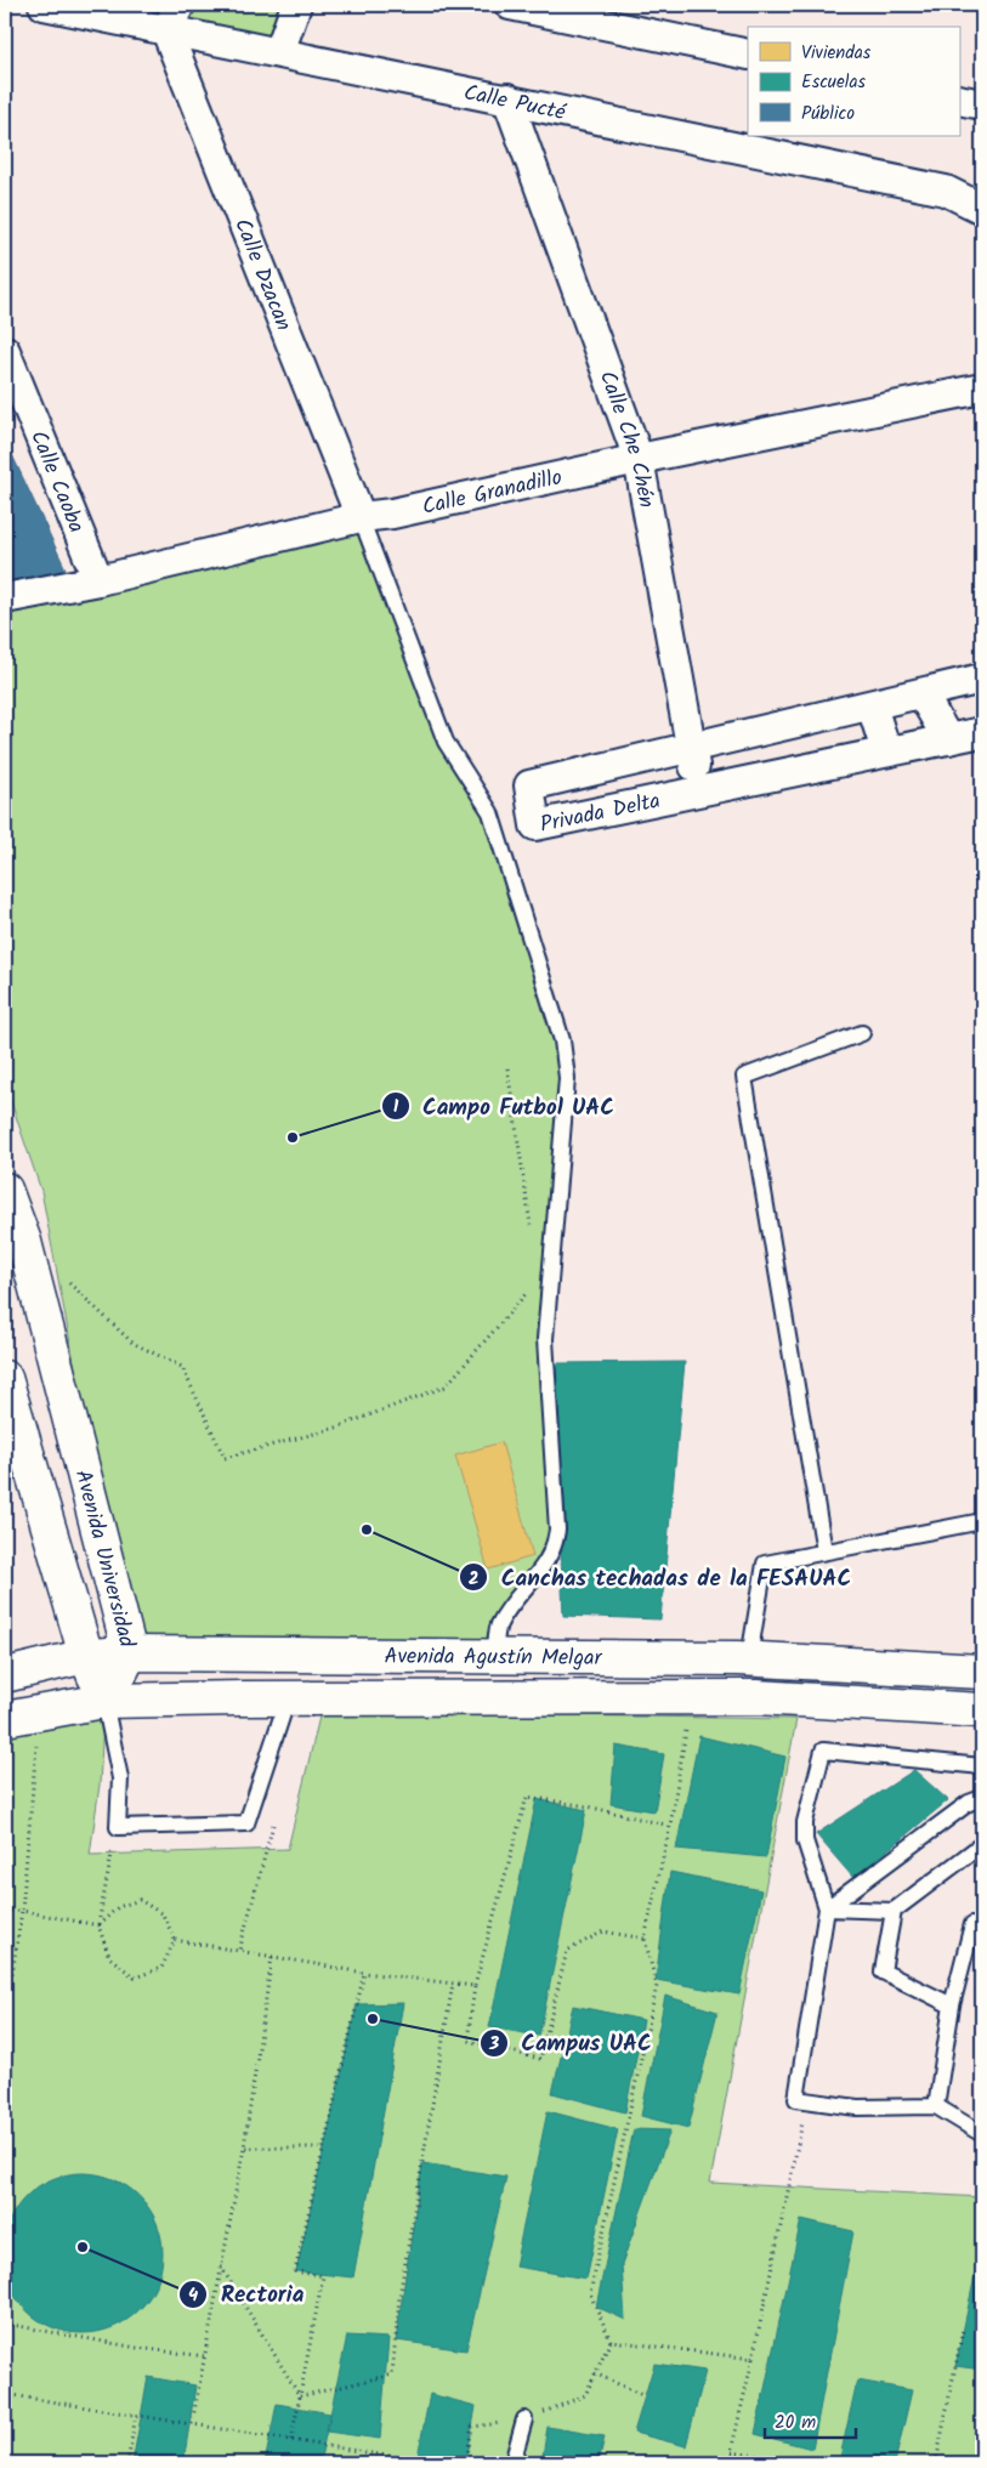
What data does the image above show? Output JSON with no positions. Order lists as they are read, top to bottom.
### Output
{
  "streets": {
    "main road": ["Avenida Universidad", "Avenida Agustín Melgar"],
    "street": [
      "Calle Pucté",
      "Calle Dzacan",
      "Calle Che Chén",
      "Calle Caoba",
      "Calle Granadillo",
      "Privada Delta"
    ]
  },
  "crossings": [
    ["Calle Pucté", "Calle Dzacan"],
    ["Calle Pucté", "Calle Che Chén"],
    ["Calle Dzacan", "Calle Granadillo"],
    ["Calle Che Chén", "Calle Granadillo"],
    ["Calle Che Chén", "Privada Delta"],
    ["Calle Caoba", "Calle Granadillo"],
    ["Avenida Universidad", "Avenida Agustín Melgar"]
  ],
  "places": [
    "Campo Futbol UAC",
    "Canchas techadas de la FESAUAC",
    "Campus UAC",
    "Rectoria"
  ],
  "legend": ["Viviendas", "Escuelas", "Público"],
  "scale_bar": "20 m"
}
